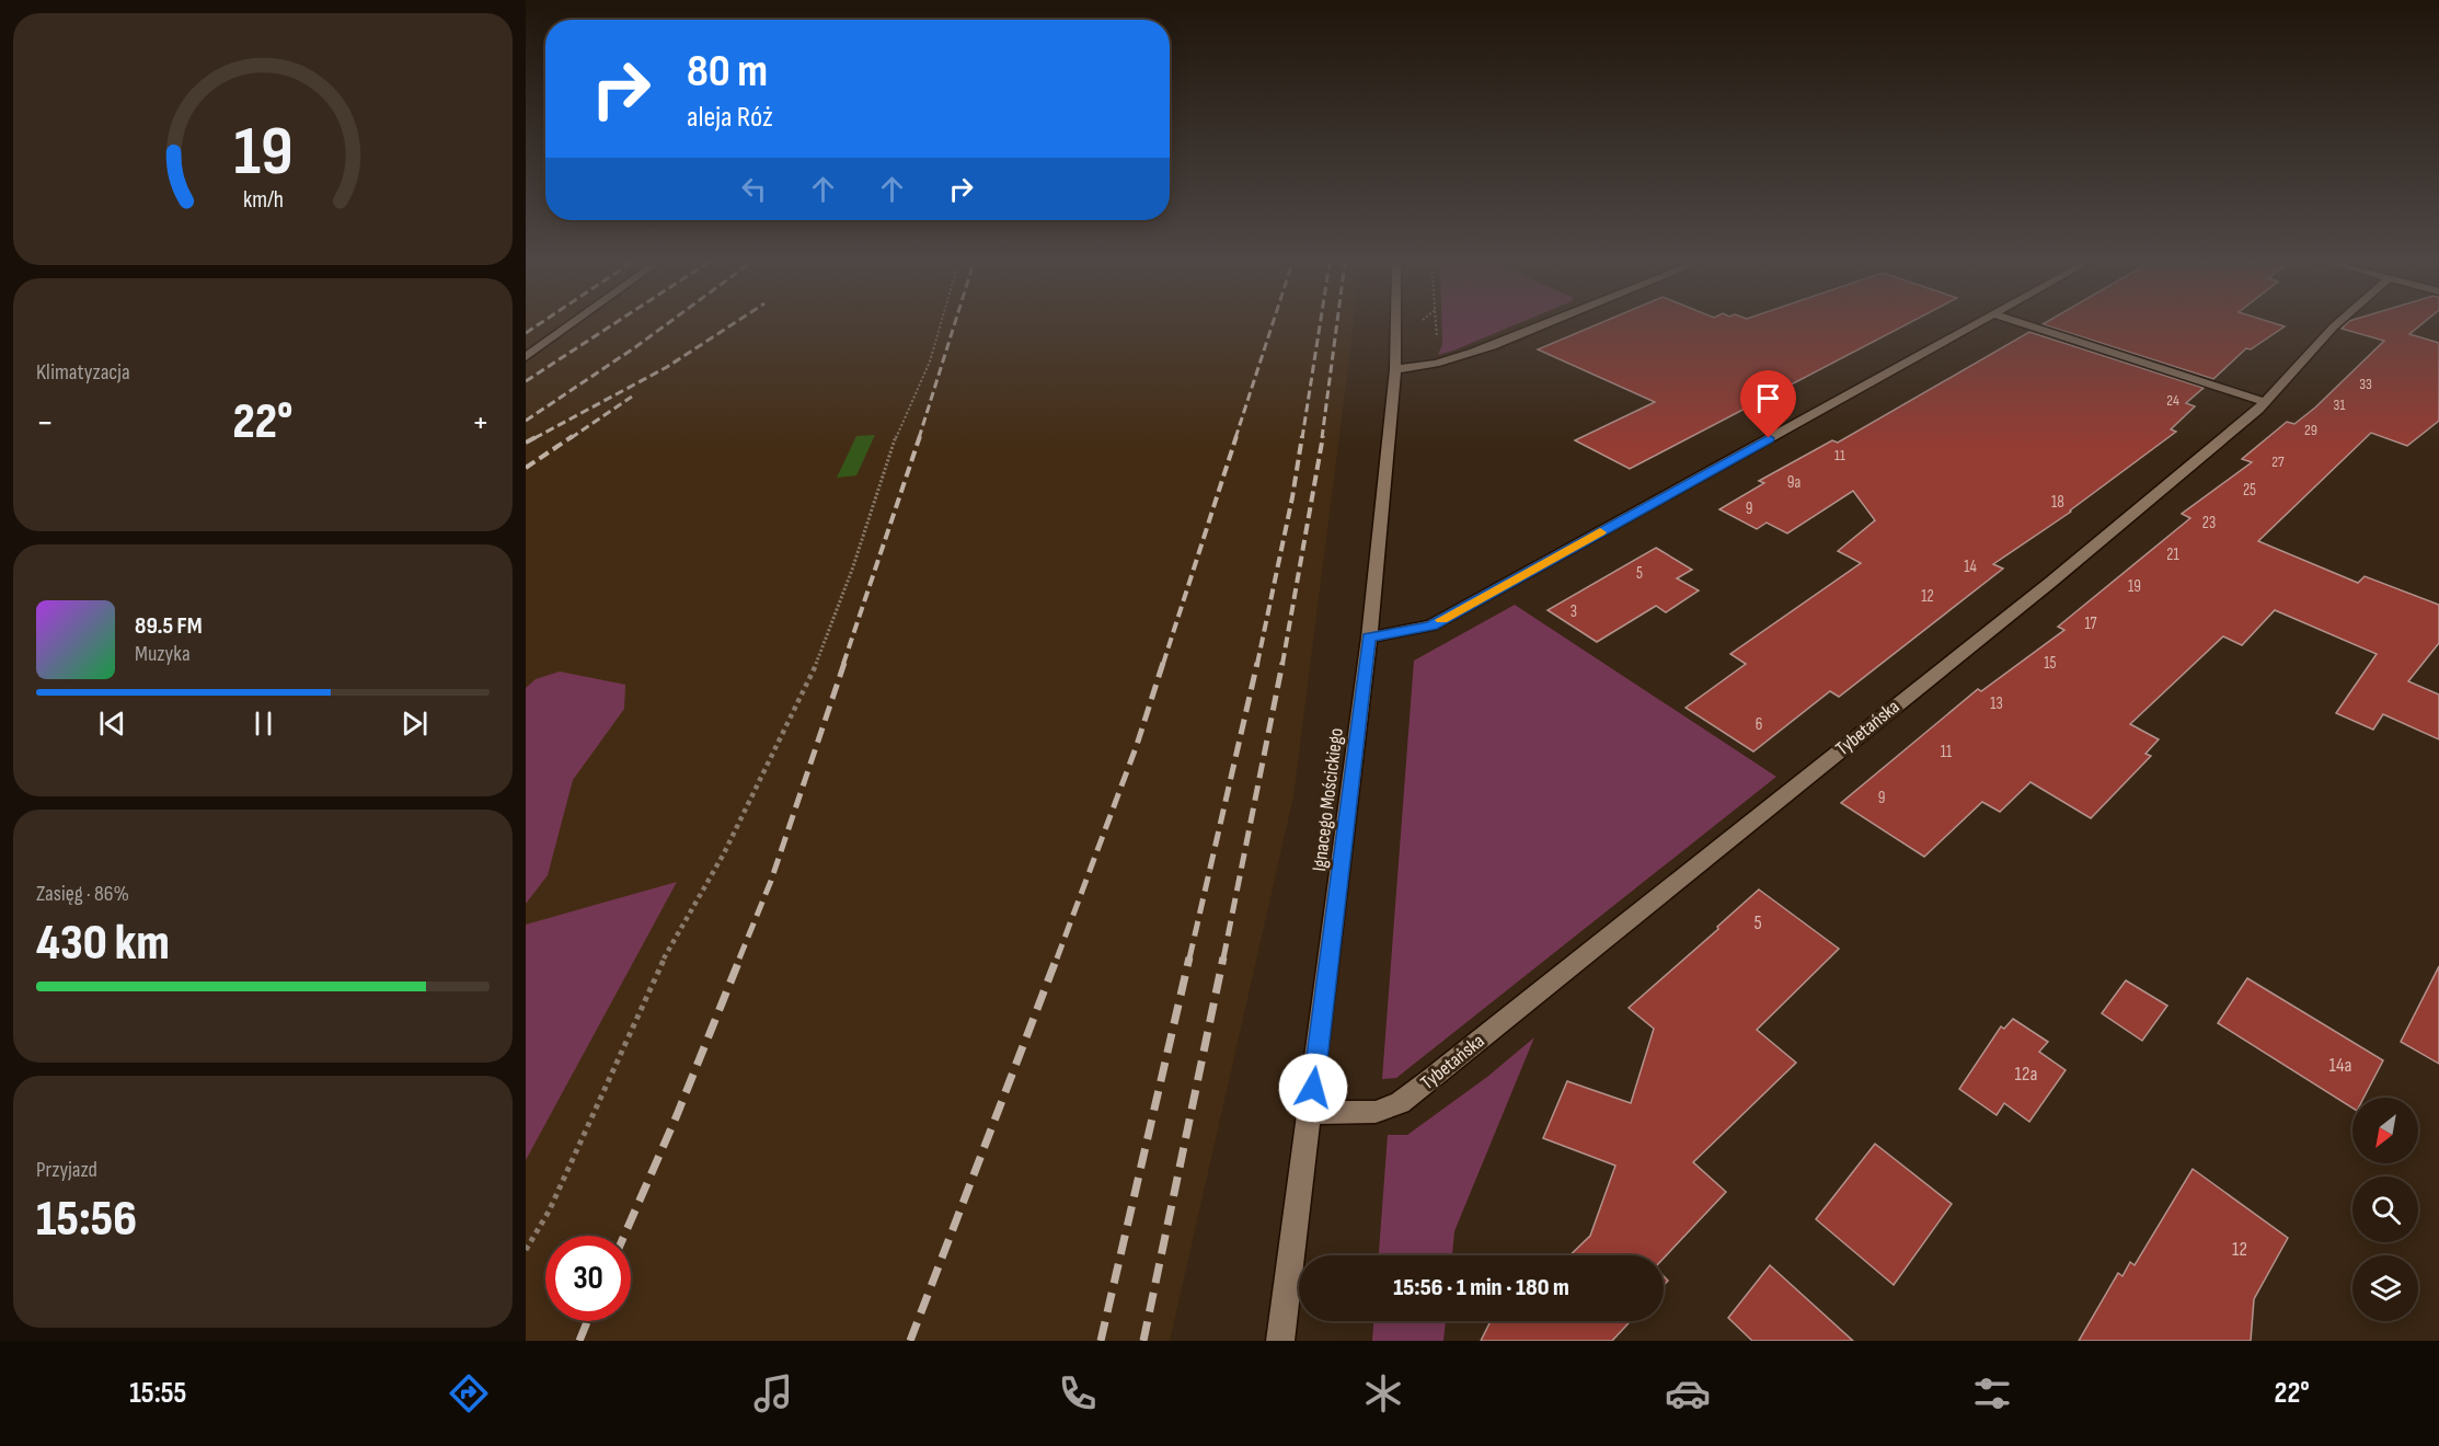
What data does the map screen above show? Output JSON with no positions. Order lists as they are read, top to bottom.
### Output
{
  "streets": {
    "street": ["Tybetańska", "Ignacego Mościckiego"]
  },
  "crossings": [
    ["Tybetańska", "Ignacego Mościckiego"]
  ],
  "house_numbers": [
    "33",
    "24",
    "31",
    "29",
    "11",
    "27",
    "9a",
    "25",
    "18",
    "9",
    "23",
    "21",
    "14",
    "5",
    "19",
    "12",
    "3",
    "17",
    "15",
    "13",
    "6",
    "11",
    "9",
    "5",
    "14a",
    "12a",
    "12"
  ],
  "north": "bottom left",
  "page": {
    "turn": ["80 m", "aleja Róż"],
    "tile": [
      "Klimatyzacja",
      ["Zasięg · 86%", "430 km"],
      ["Przyjazd", "15:56"]
    ],
    "heat": ["−", "22°", "+"],
    "song": ["89.5 FM", "Muzyka"],
    "limit": "30",
    "trip": "15:56 · 1 min · 180 m",
    "tabs": ["15:55", "22°"],
    "gauge": ["19", "km/h"]
  }
}
